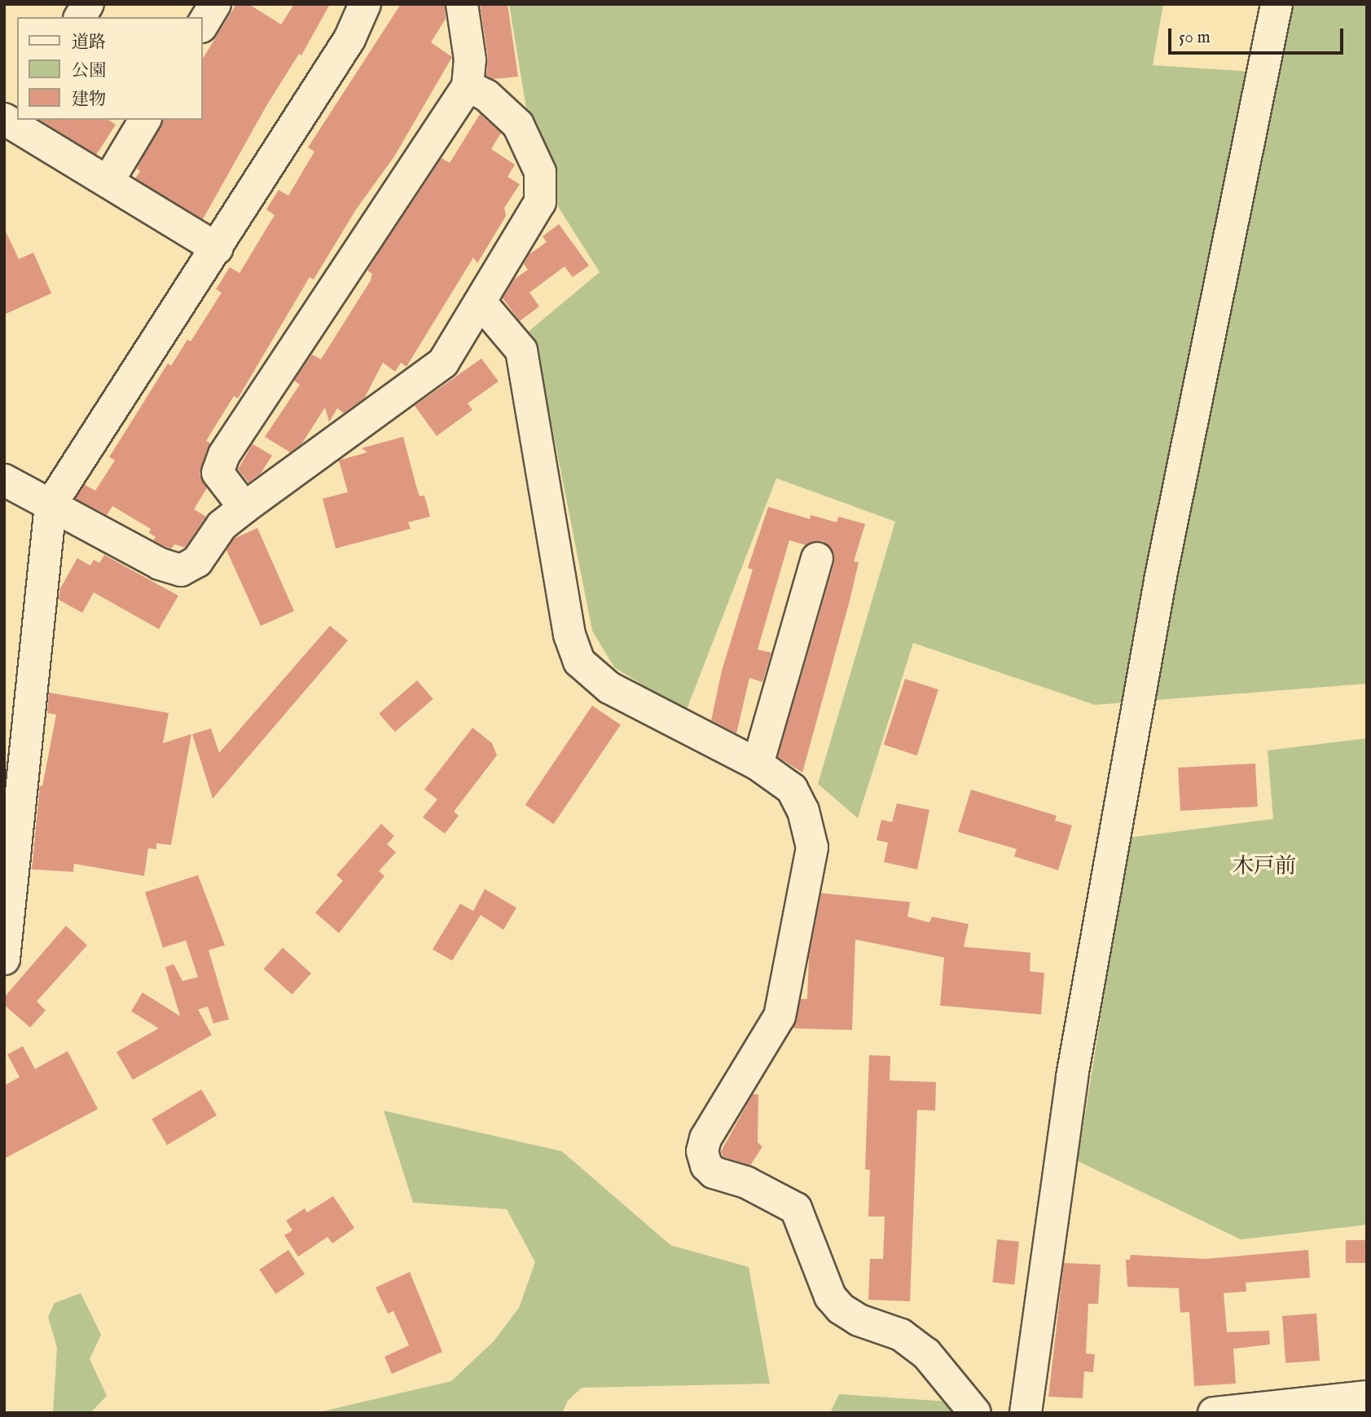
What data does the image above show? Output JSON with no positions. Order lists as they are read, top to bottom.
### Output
{
  "districts": ["木戸前"],
  "legend": ["道路", "公園", "建物"],
  "scale_bar": "50 m"
}
